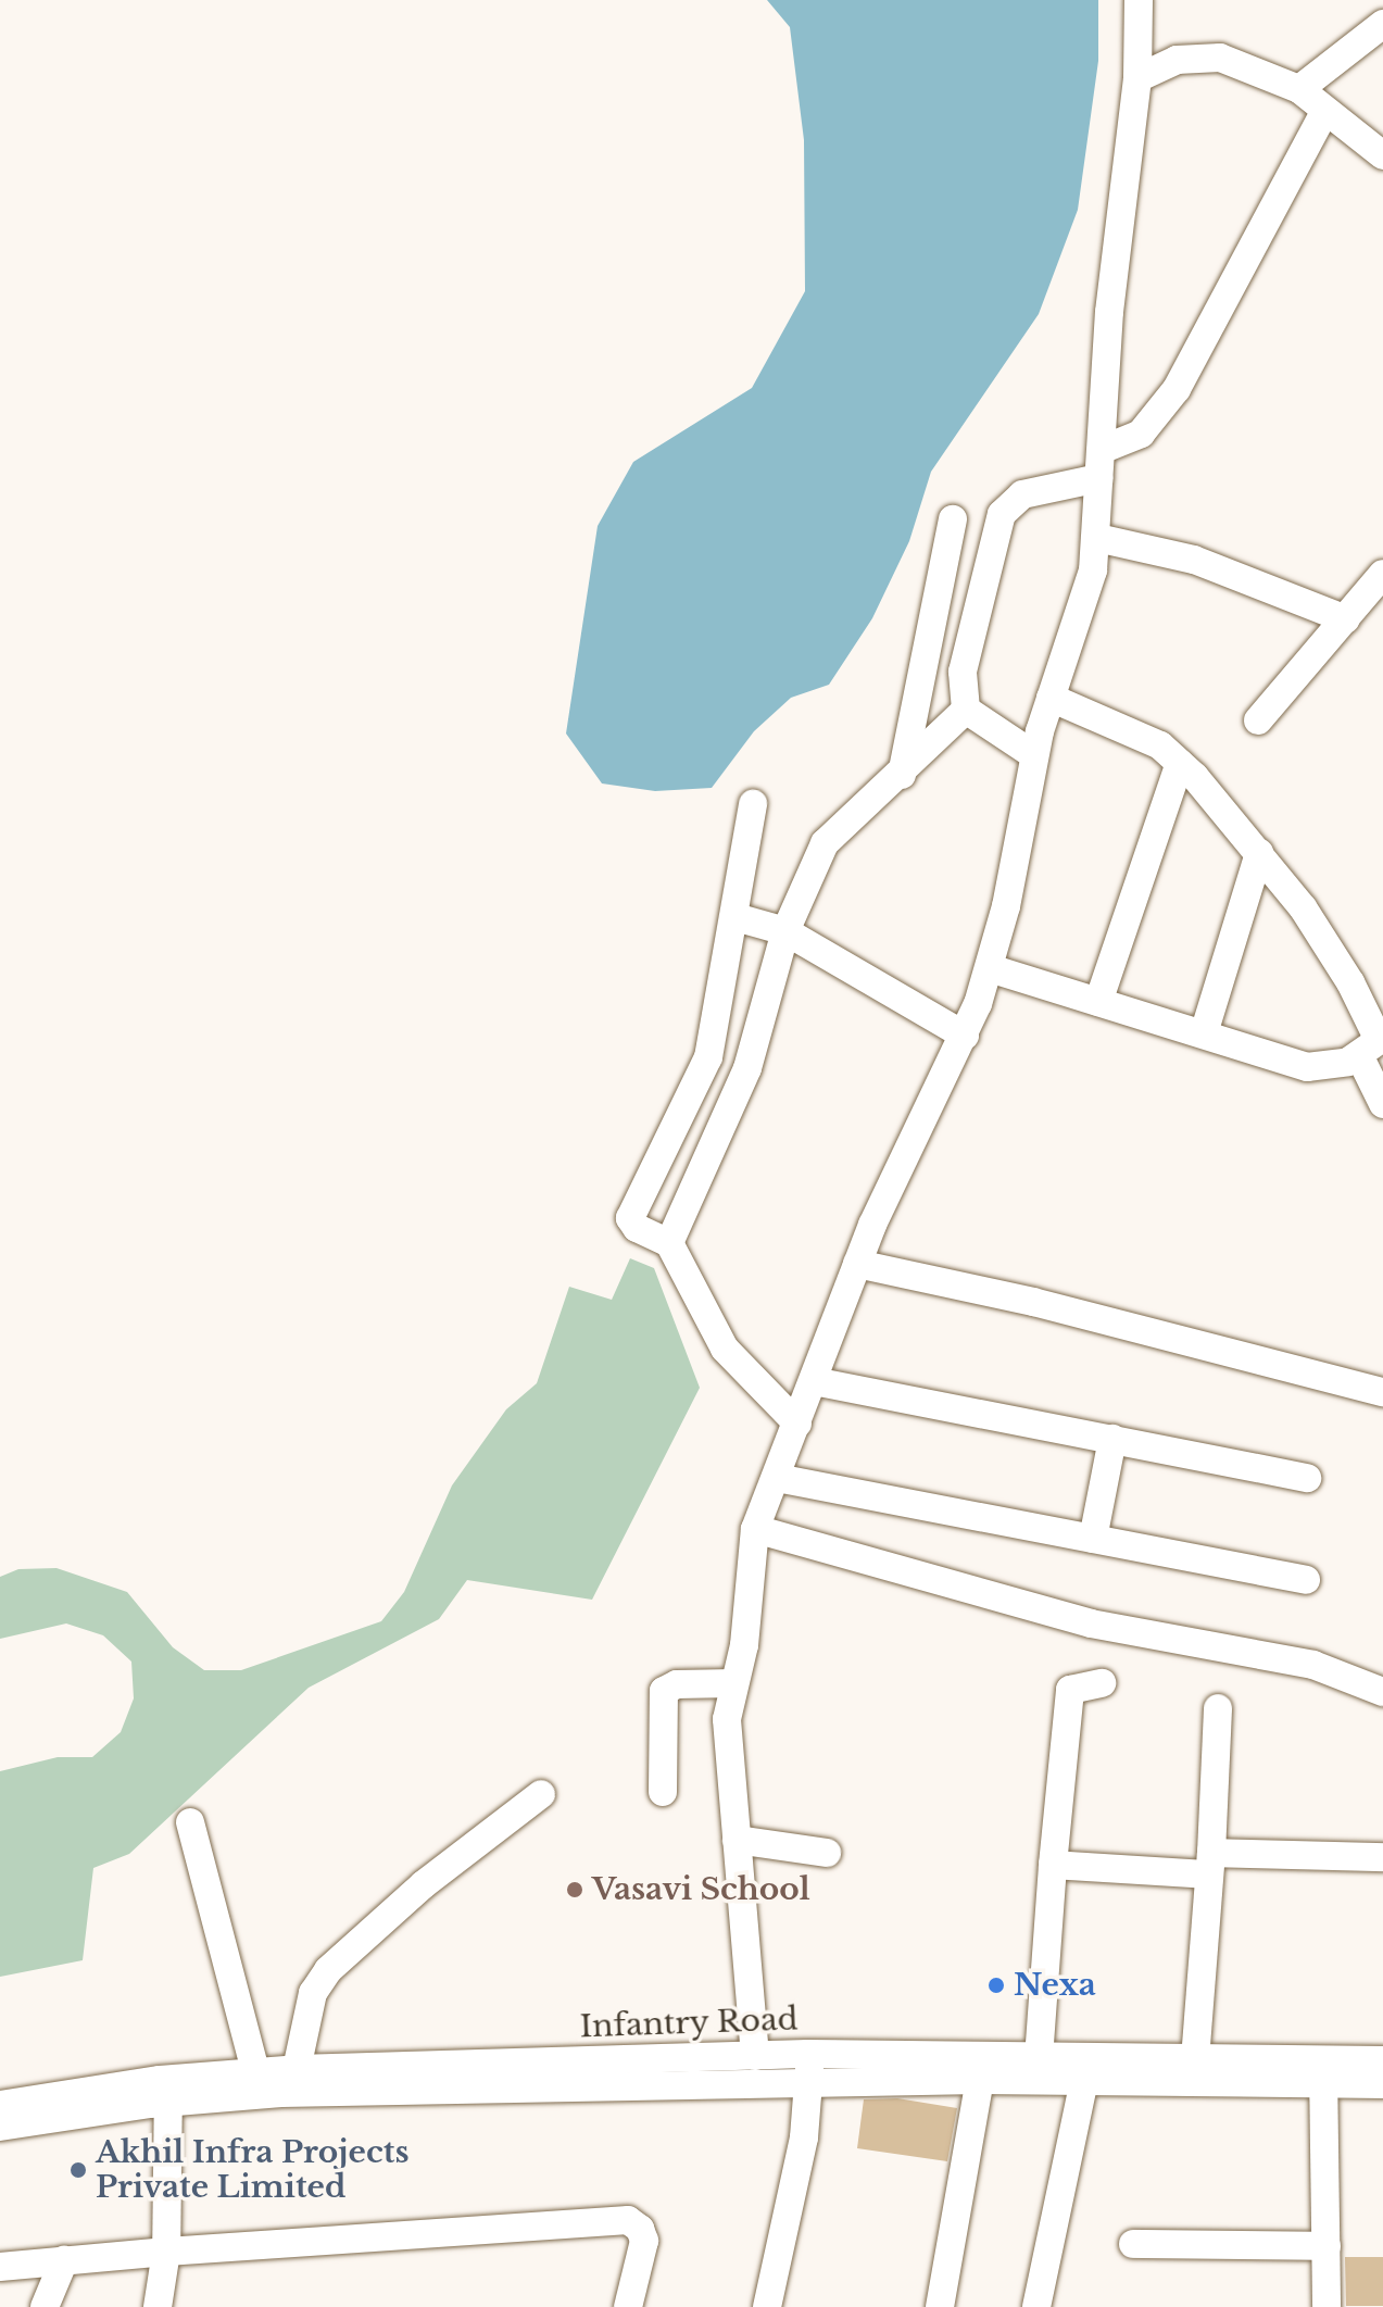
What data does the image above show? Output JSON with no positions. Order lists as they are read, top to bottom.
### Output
{
  "streets": {
    "street": ["Infantry Road"]
  },
  "places": ["Vasavi School", "Nexa", "Akhil Infra Projects Private Limited"]
}
